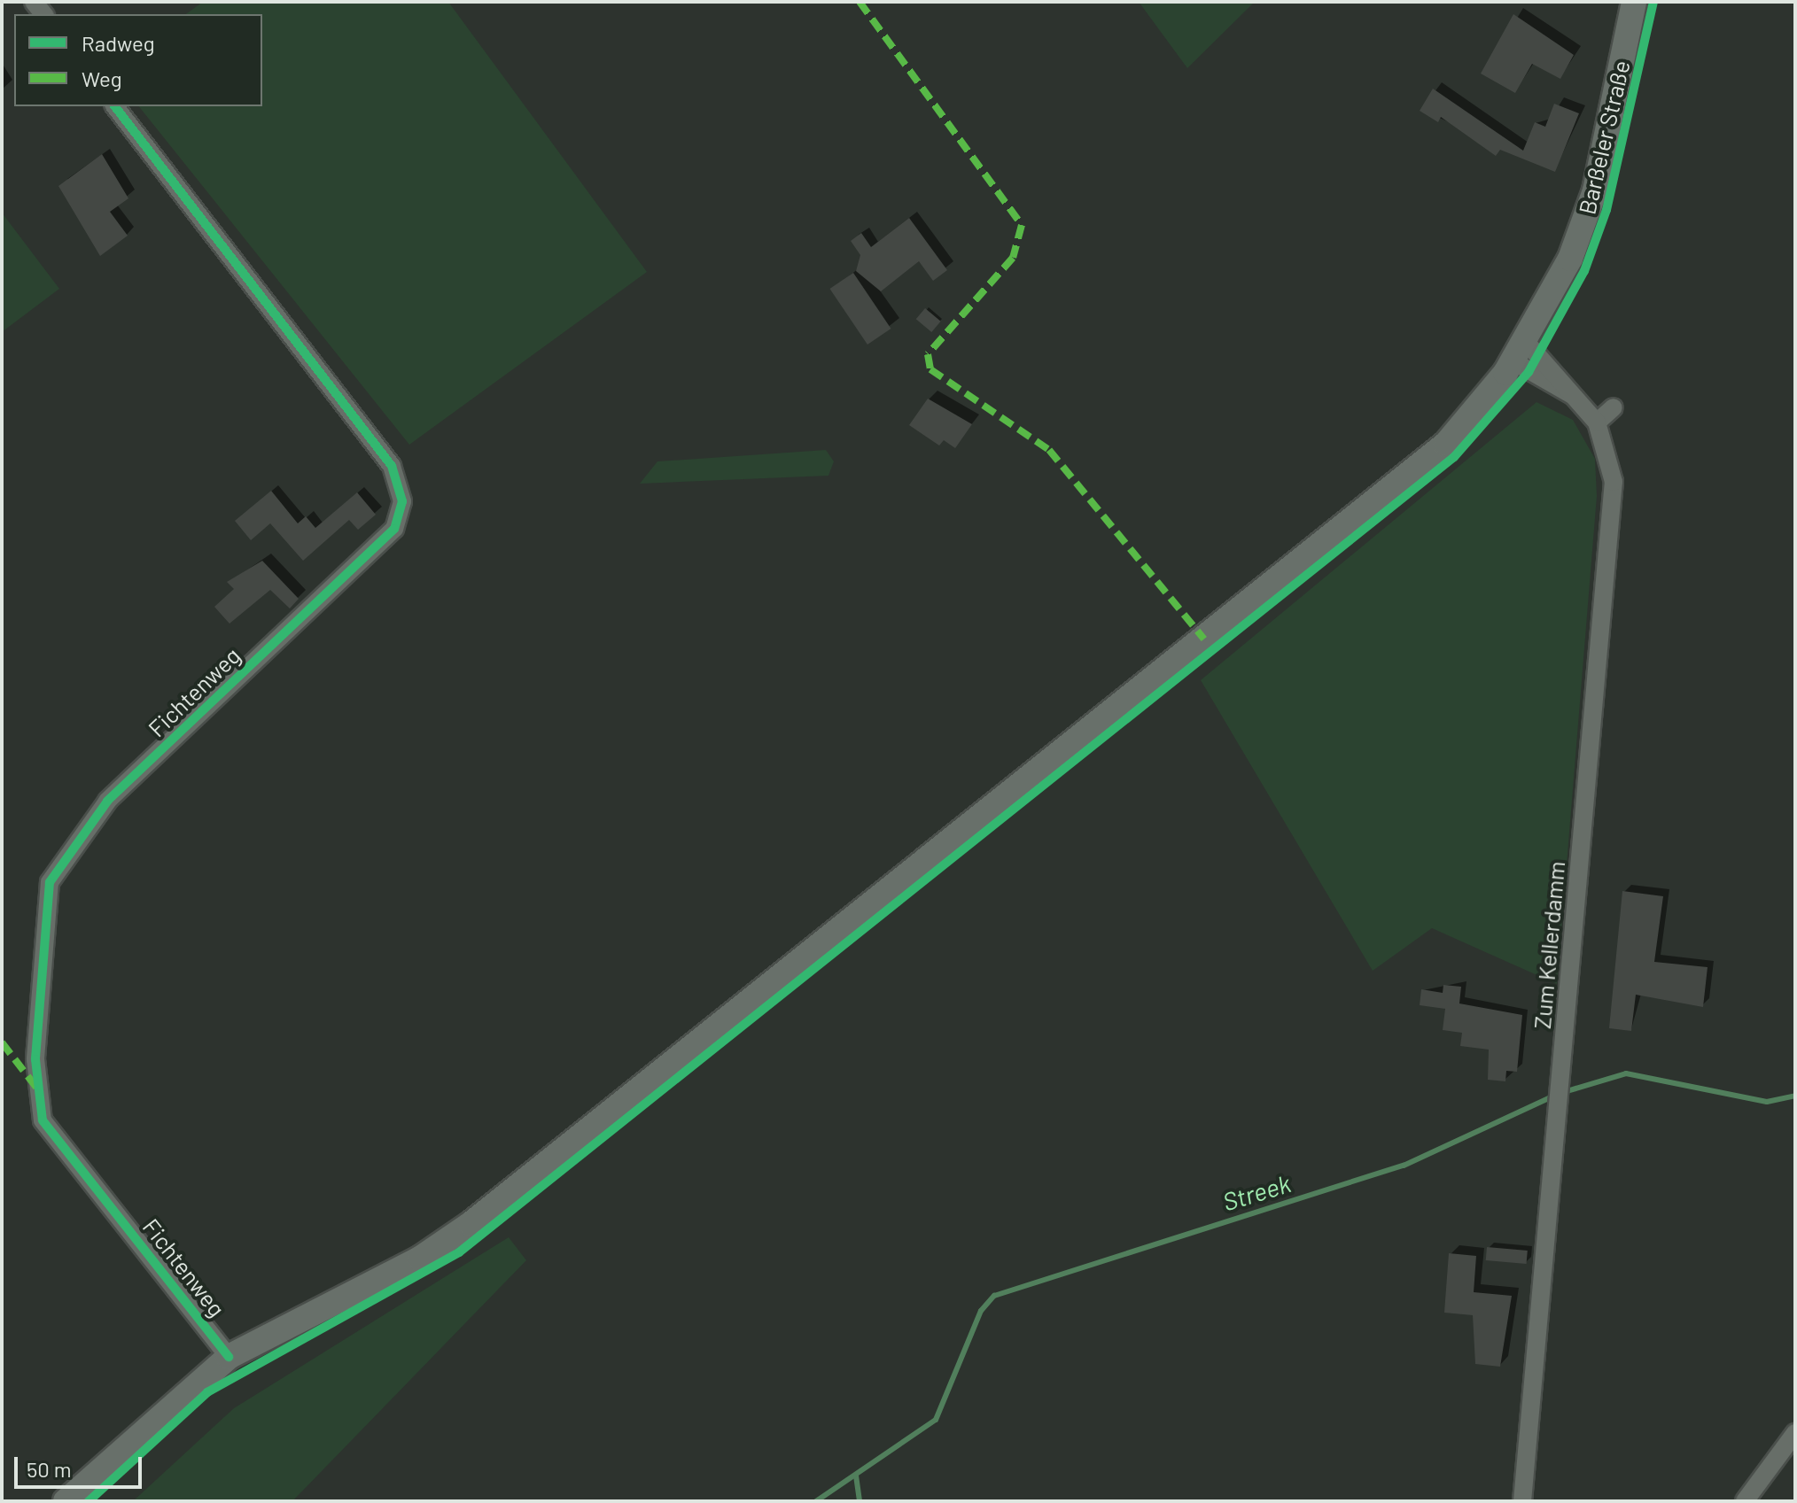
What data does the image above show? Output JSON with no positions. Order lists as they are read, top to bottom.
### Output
{
  "streets": {
    "main road": ["Barßeler Straße"],
    "street": ["Fichtenweg", "Zum Kellerdamm"]
  },
  "crossings": [
    ["Barßeler Straße", "Fichtenweg"],
    ["Barßeler Straße", "Zum Kellerdamm"]
  ],
  "water": ["Streek"],
  "legend": ["Radweg", "Weg"],
  "scale_bar": "50 m"
}
